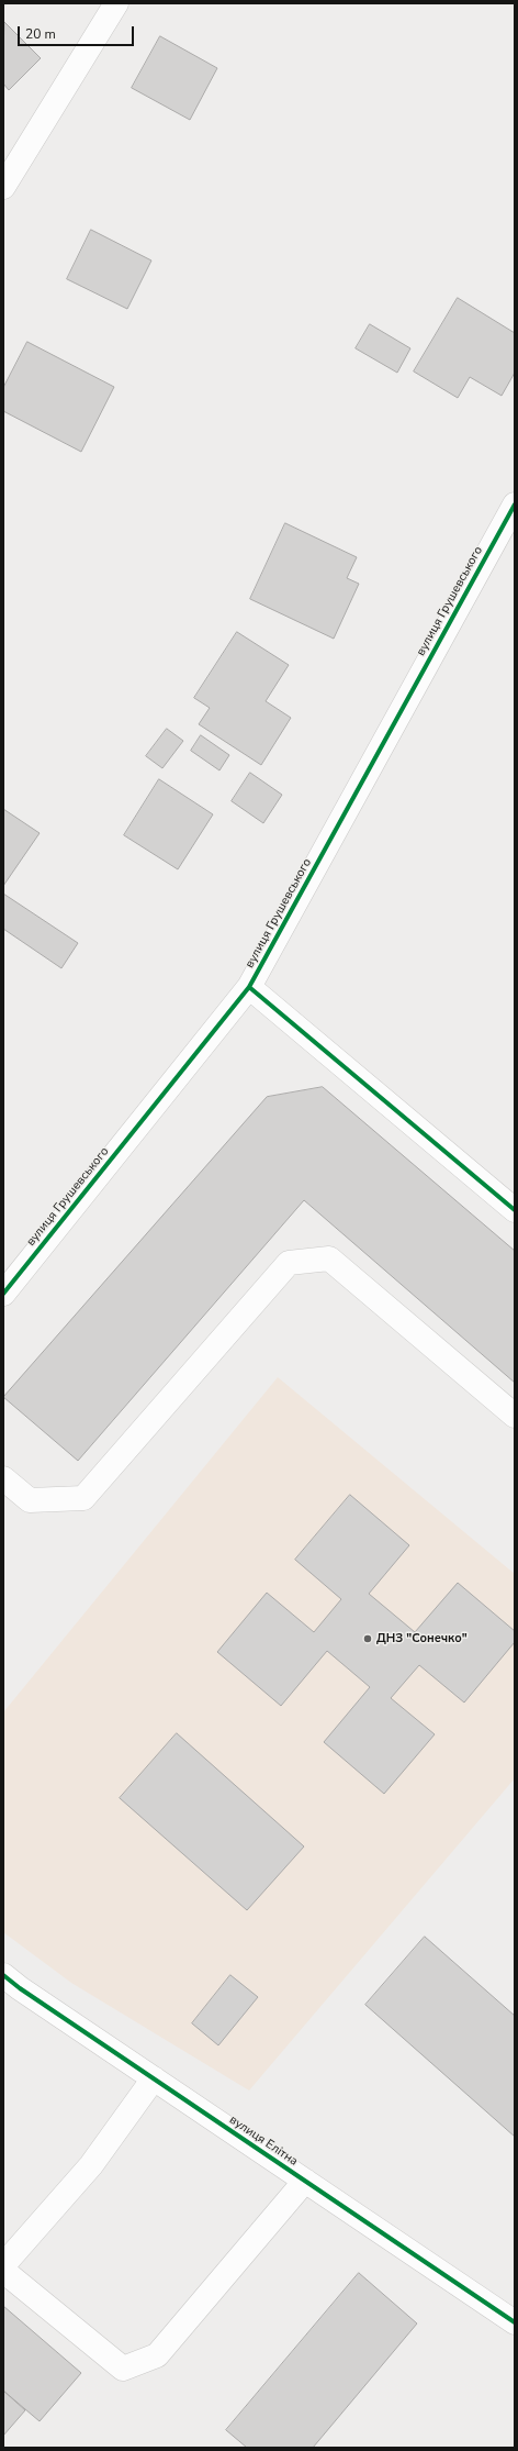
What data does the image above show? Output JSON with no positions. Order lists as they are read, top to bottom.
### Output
{
  "streets": {
    "street": ["вулиця Грушевського", "вулиця Елітна"]
  },
  "places": ["ДНЗ \"Сонечко\""],
  "scale_bar": "20 m"
}
